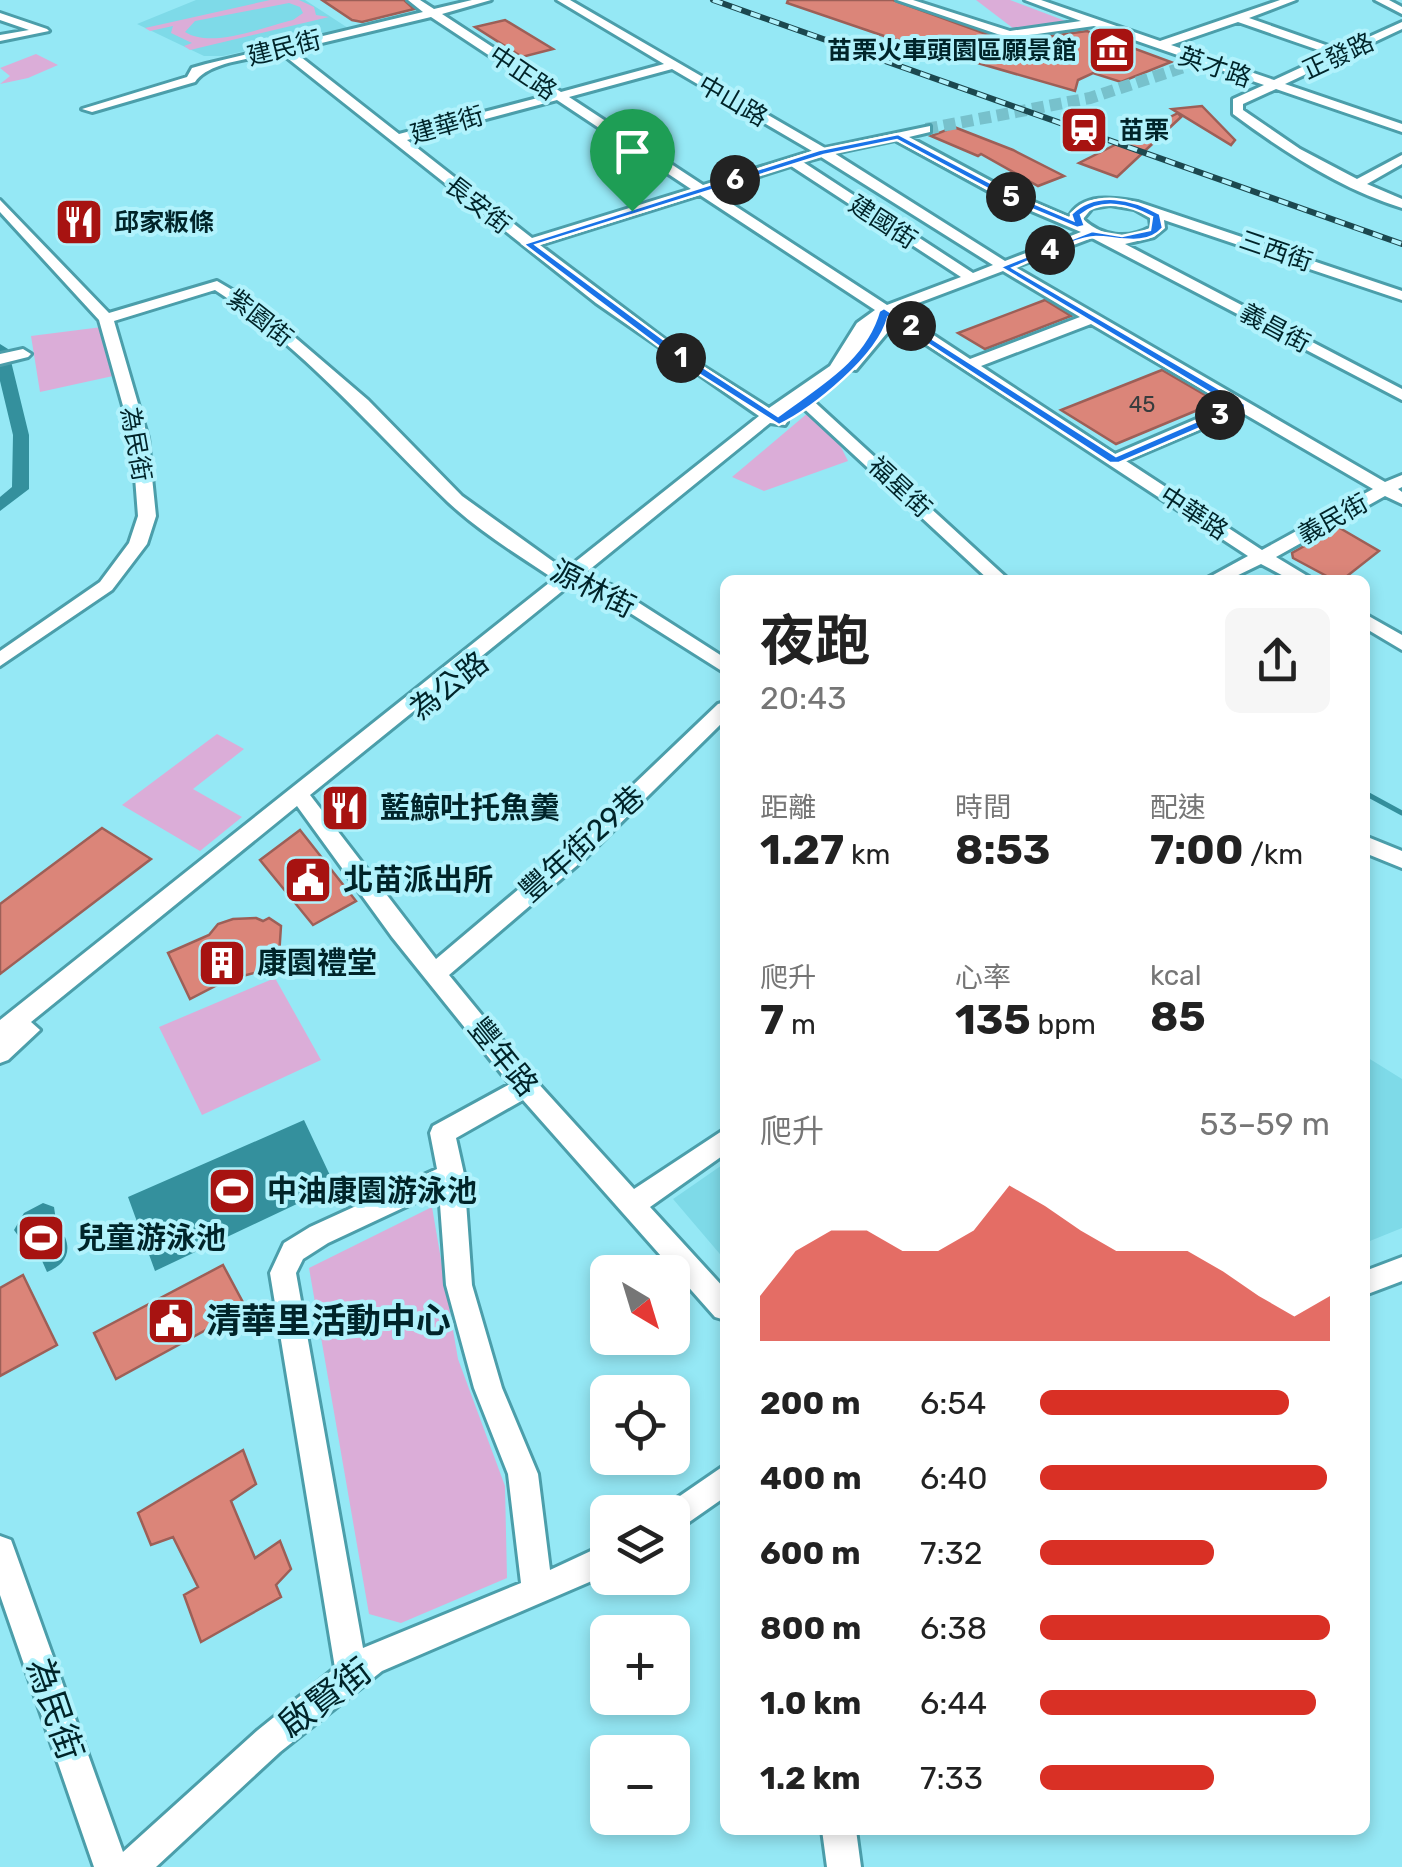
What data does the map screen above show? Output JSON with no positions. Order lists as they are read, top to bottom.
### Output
{
  "streets": {
    "street": [
      "建民街",
      "正發路",
      "英才路",
      "中正路",
      "中山路",
      "建華街",
      "長安街",
      "建國街",
      "三西街",
      "紫園街",
      "義昌街",
      "為民街",
      "福星街",
      "中華路",
      "義民街",
      "源林街",
      "為公路",
      "豐年街29巷",
      "豐年路",
      "啟賢街"
    ]
  },
  "crossings": [
    ["建民街", "中正路"],
    ["建民街", "長安街"],
    ["正發路", "英才路"],
    ["中正路", "建華街"],
    ["中正路", "中華路"],
    ["中正路", "為公路"],
    ["中山路", "建華街"],
    ["中山路", "義民街"],
    ["中山路", "為公路"],
    ["建華街", "長安街"],
    ["長安街", "為公路"],
    ["建國街", "為公路"],
    ["三西街", "為公路"],
    ["紫園街", "為民街"],
    ["紫園街", "源林街"],
    ["義昌街", "為公路"],
    ["福星街", "為公路"],
    ["中華路", "義民街"],
    ["中華路", "為公路"],
    ["源林街", "為公路"],
    ["為公路", "豐年路"],
    ["豐年街29巷", "豐年路"]
  ],
  "places": {
    "museum": ["苗栗火車頭園區願景館"],
    "station": ["苗栗"],
    "restaurant": ["邱家粄條", "藍鯨吐托魚羹"],
    "public building": ["北苗派出所", "清華里活動中心"],
    "building": ["康園禮堂"],
    "sports": ["中油康園游泳池", "兒童游泳池"]
  },
  "house_numbers": ["45"],
  "north": "bottom right",
  "page": {
    "pins": [
      "6",
      "5",
      "4",
      "2",
      "1",
      "3"
    ],
    "heading": ["夜跑", "20:43"],
    "stats": [
      ["距離", "1.27 km"],
      ["時間", "8:53"],
      ["配速", "7:00 /km"],
      ["爬升", "7 m"],
      ["心率", "135 bpm"],
      ["kcal", "85"]
    ],
    "chart": ["爬升", "53–59 m"],
    "map_buttons": ["+", "−"],
    "list": [
      {
        "name": "200 m",
        "note": "6:54"
      },
      {
        "name": "400 m",
        "note": "6:40"
      },
      {
        "name": "600 m",
        "note": "7:32"
      },
      {
        "name": "800 m",
        "note": "6:38"
      },
      {
        "name": "1.0 km",
        "note": "6:44"
      },
      {
        "name": "1.2 km",
        "note": "7:33"
      }
    ]
  }
}
